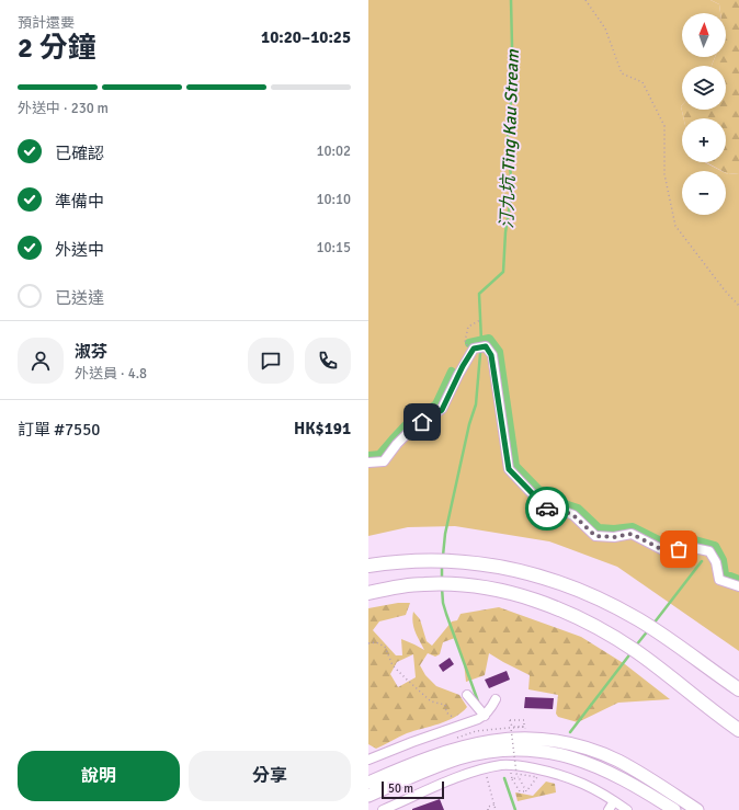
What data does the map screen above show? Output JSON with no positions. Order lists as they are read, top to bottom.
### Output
{
  "water": ["汀九坑 Ting Kau Stream"],
  "scale_bar": "50 m",
  "north": "top",
  "page": {
    "heading": ["2 分鐘", "預計還要", "10:20–10:25"],
    "panel": [
      "淑芬",
      "外送員 · 4.8",
      "訂單 #7550",
      "HK$191"
    ],
    "map_buttons": ["+", "−"],
    "bar": "外送中 · 230 m",
    "list": [
      ["已確認", "10:02"],
      ["準備中", "10:10"],
      ["外送中", "10:15"],
      "已送達"
    ],
    "buttons": ["說明", "分享"],
    "scale": "50 m"
  }
}
